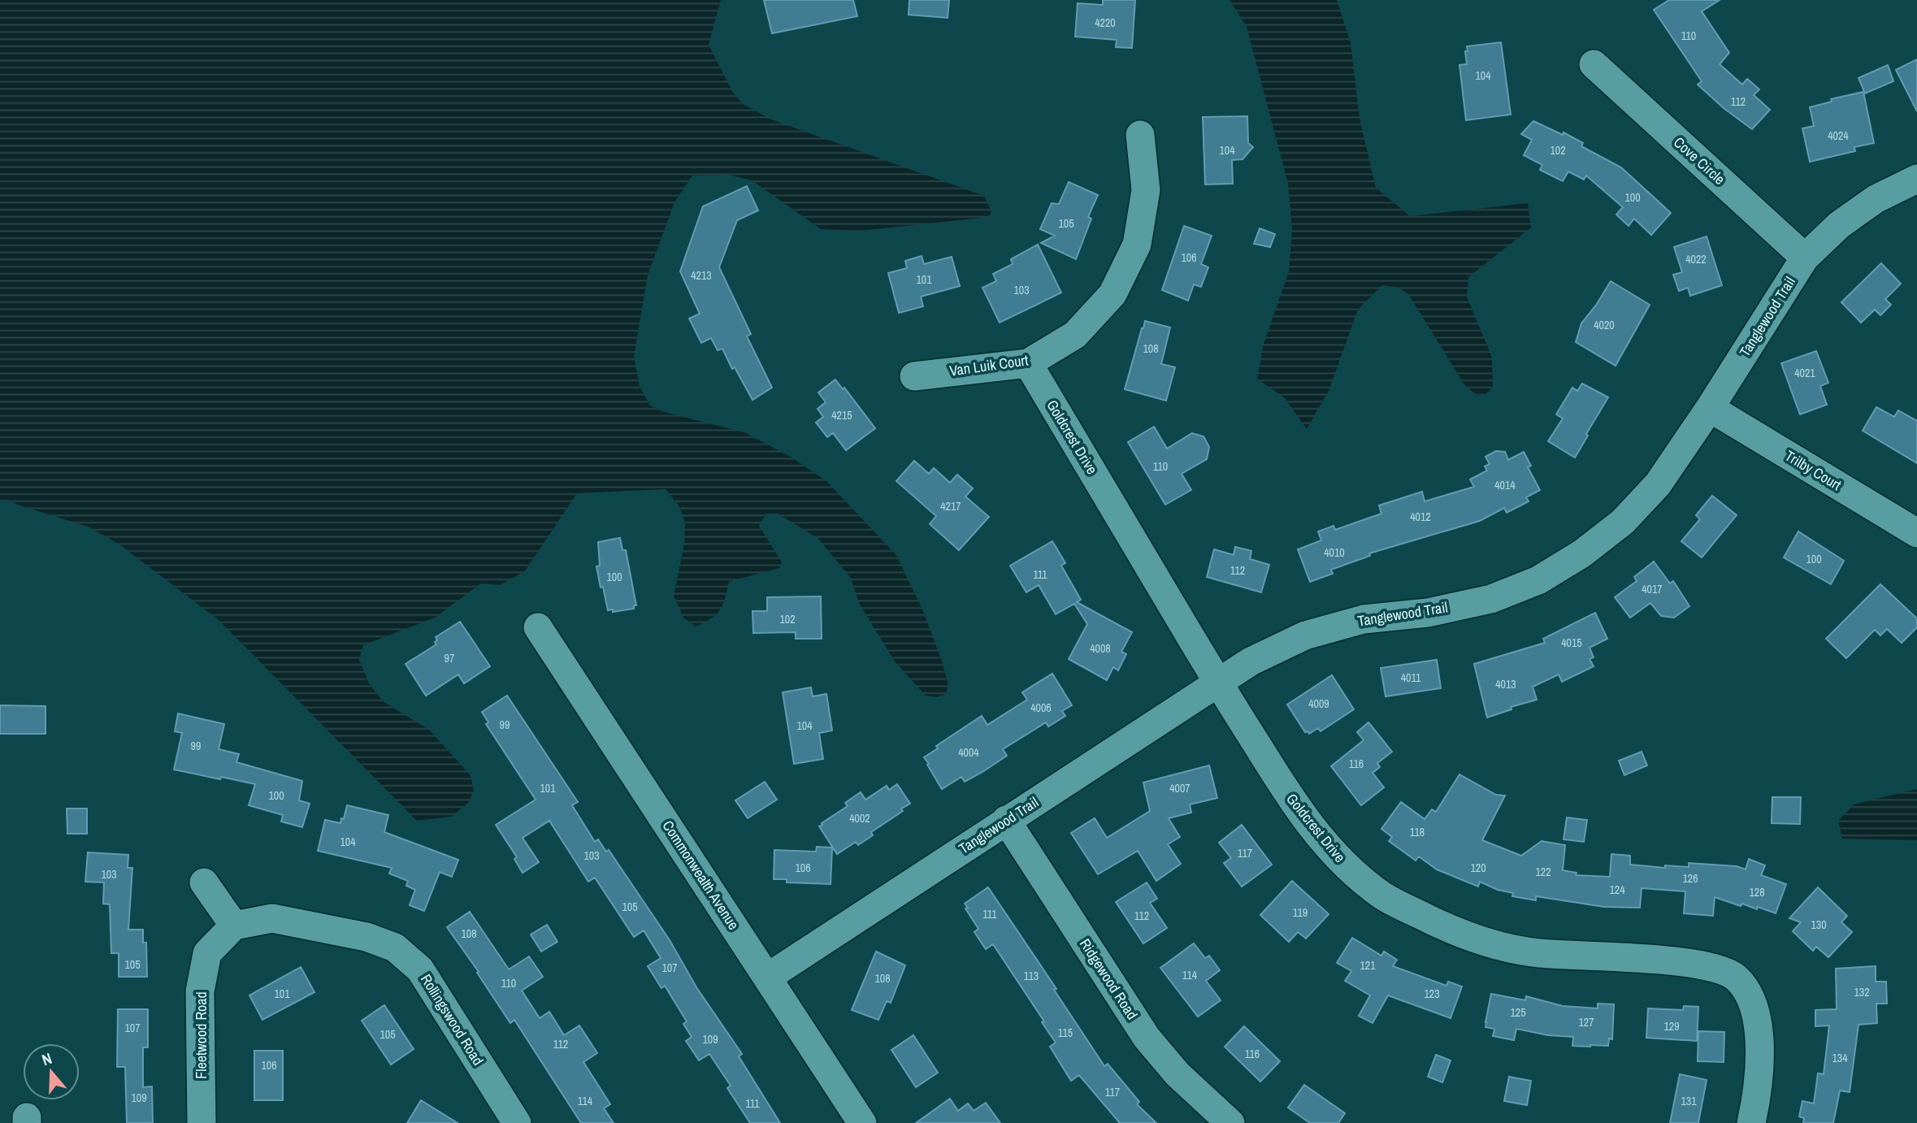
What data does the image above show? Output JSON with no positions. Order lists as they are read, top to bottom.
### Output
{
  "streets": {
    "street": [
      "Cove Circle",
      "Tanglewood Trail",
      "Van Luik Court",
      "Goldcrest Drive",
      "Trilby Court",
      "Commonwealth Avenue",
      "Ridgewood Road",
      "Rollingswood Road",
      "Fleetwood Road"
    ]
  },
  "crossings": [
    ["Cove Circle", "Tanglewood Trail"],
    ["Tanglewood Trail", "Goldcrest Drive"],
    ["Tanglewood Trail", "Trilby Court"],
    ["Tanglewood Trail", "Commonwealth Avenue"],
    ["Tanglewood Trail", "Ridgewood Road"],
    ["Van Luik Court", "Goldcrest Drive"],
    ["Rollingswood Road", "Fleetwood Road"]
  ],
  "house_numbers": [
    "4220",
    "110",
    "104",
    "112",
    "4024",
    "104",
    "102",
    "100",
    "105",
    "106",
    "4022",
    "4213",
    "101",
    "103",
    "4020",
    "108",
    "4021",
    "4215",
    "110",
    "4014",
    "4217",
    "4012",
    "4010",
    "100",
    "112",
    "111",
    "100",
    "4017",
    "102",
    "4015",
    "4008",
    "97",
    "4011",
    "4013",
    "4009",
    "4006",
    "99",
    "104",
    "99",
    "4004",
    "116",
    "101",
    "4007",
    "100",
    "4002",
    "118",
    "104",
    "117",
    "103",
    "106",
    "120",
    "122",
    "103",
    "126",
    "124",
    "128",
    "105",
    "119",
    "111",
    "112",
    "130",
    "108",
    "105",
    "121",
    "107",
    "114",
    "113",
    "108",
    "110",
    "132",
    "101",
    "123",
    "125",
    "127",
    "129",
    "107",
    "115",
    "105",
    "109",
    "112",
    "116",
    "134",
    "106",
    "117",
    "109",
    "114",
    "131",
    "111"
  ],
  "north": "top"
}
